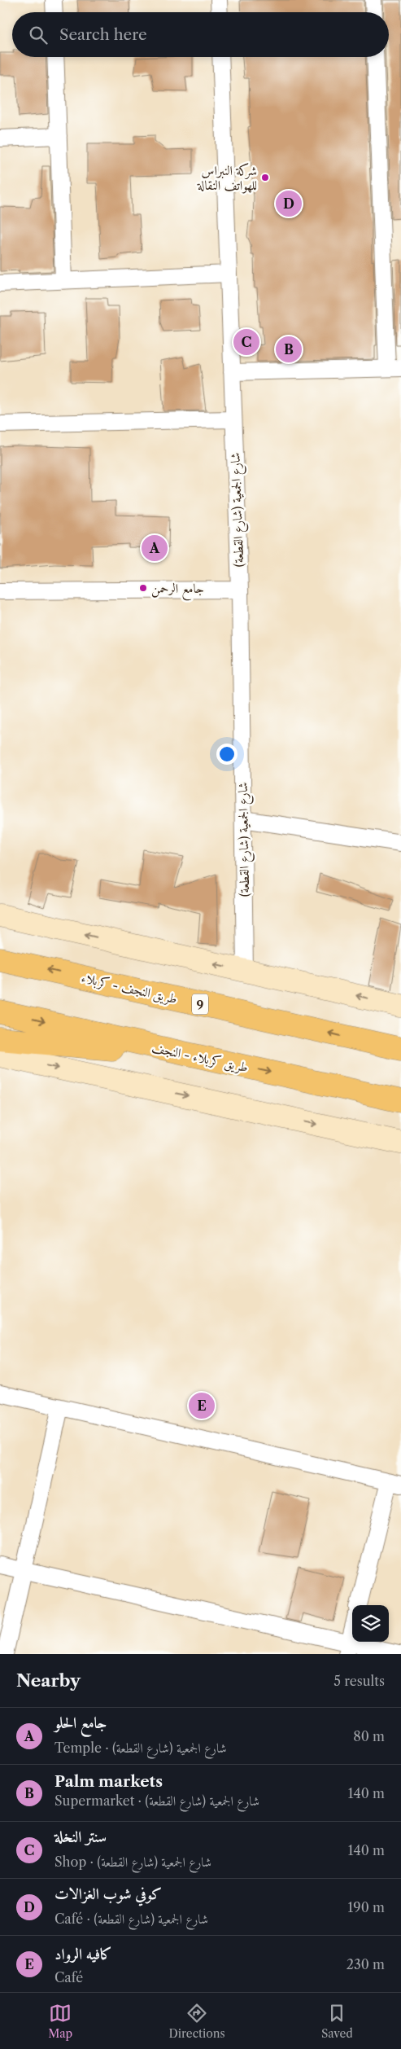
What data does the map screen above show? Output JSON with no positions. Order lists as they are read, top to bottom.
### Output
{
  "streets": {
    "highway": ["طريق النجف - کربلاء", "9", "طريق کربلاء - النجف"],
    "street": ["شارع الجمعية (شارع القطعة)"]
  },
  "places": ["شركة النبراس للهواتف النقالة", "جامع الرحمن"],
  "page": {
    "search": "Search here",
    "pins": [
      "D",
      "C",
      "B",
      "A",
      "E"
    ],
    "heading": ["Nearby", "5 results"],
    "list": [
      {
        "mark": "A",
        "name": "جامع الحلو",
        "note": "Temple · شارع الجمعية (شارع القطعة)",
        "value": "80 m"
      },
      {
        "mark": "B",
        "name": "Palm markets",
        "note": "Supermarket · شارع الجمعية (شارع القطعة)",
        "value": "140 m"
      },
      {
        "mark": "C",
        "name": "سنتر النخلة",
        "note": "Shop · شارع الجمعية (شارع القطعة)",
        "value": "140 m"
      },
      {
        "mark": "D",
        "name": "كوفي شوب الغزالات",
        "note": "Café · شارع الجمعية (شارع القطعة)",
        "value": "190 m"
      },
      {
        "mark": "E",
        "name": "كافيه الرواد",
        "note": "Café",
        "value": "230 m"
      }
    ],
    "nav": ["Map", "Directions", "Saved"]
  }
}
